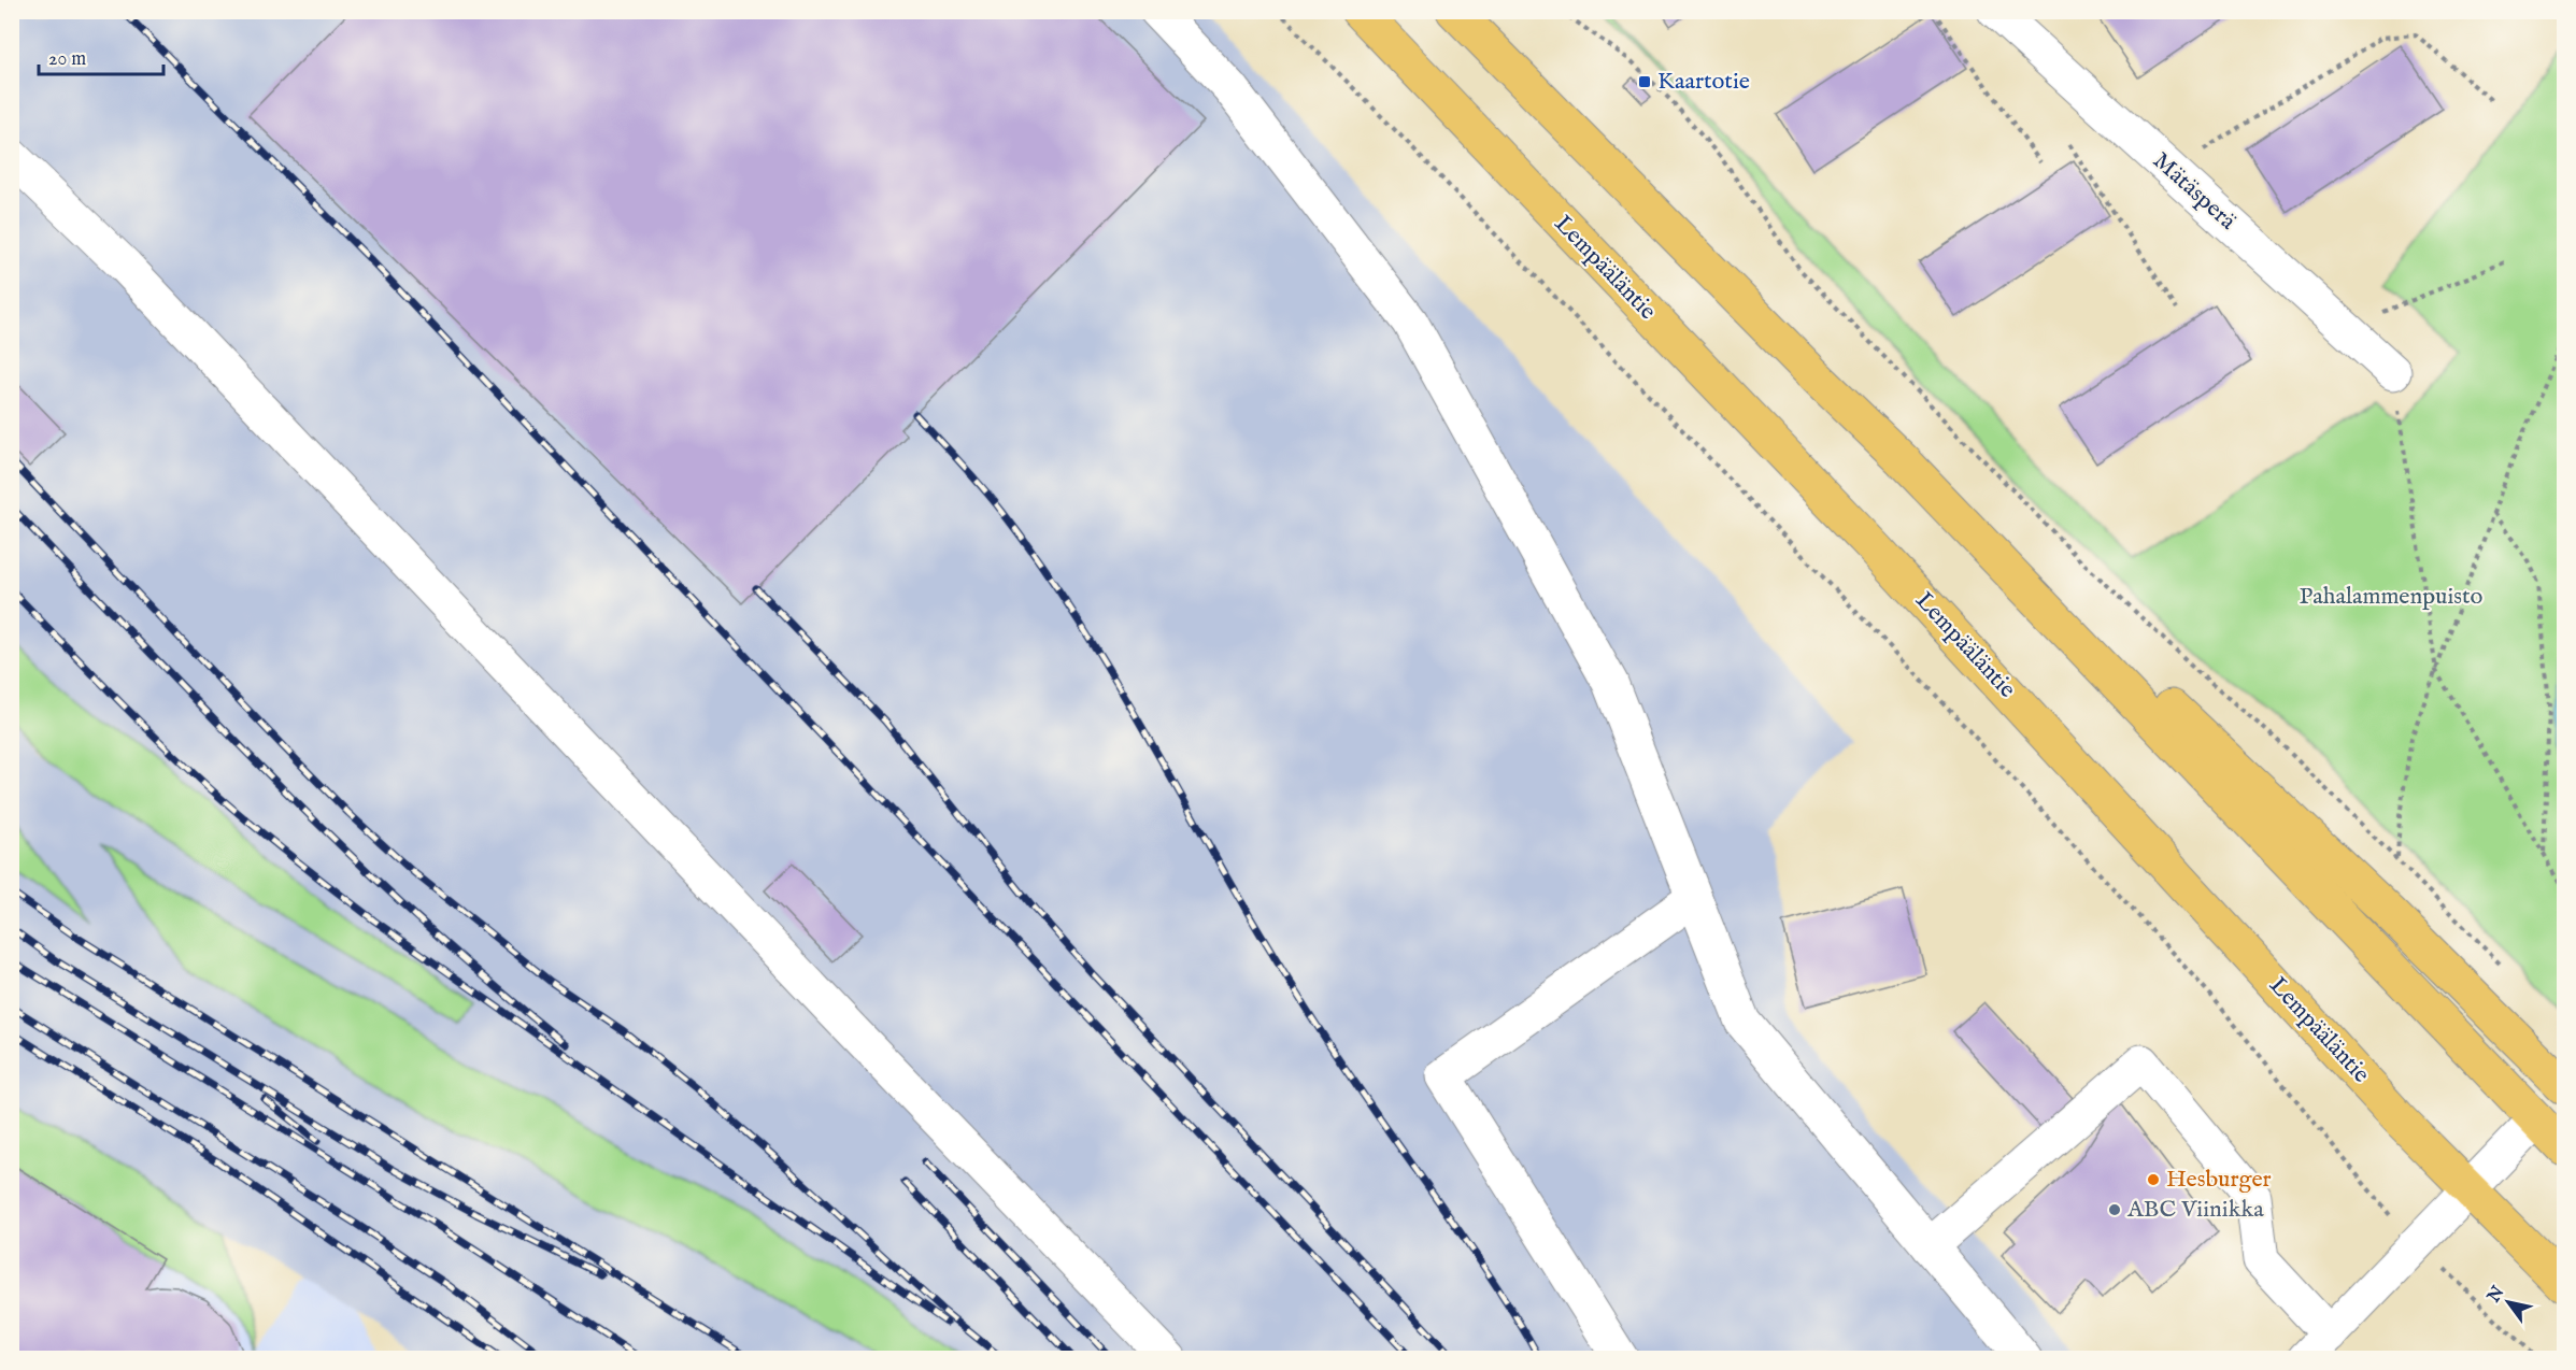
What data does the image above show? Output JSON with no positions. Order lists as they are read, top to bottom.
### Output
{
  "streets": {
    "highway": ["Lempääläntie"],
    "street": ["Mätäsperä"]
  },
  "parks": ["Pahalammenpuisto"],
  "places": {
    "transit": ["Kaartotie"],
    "other": ["Hesburger", "ABC Viinikka"]
  },
  "scale_bar": "20 m",
  "north": "top left"
}
